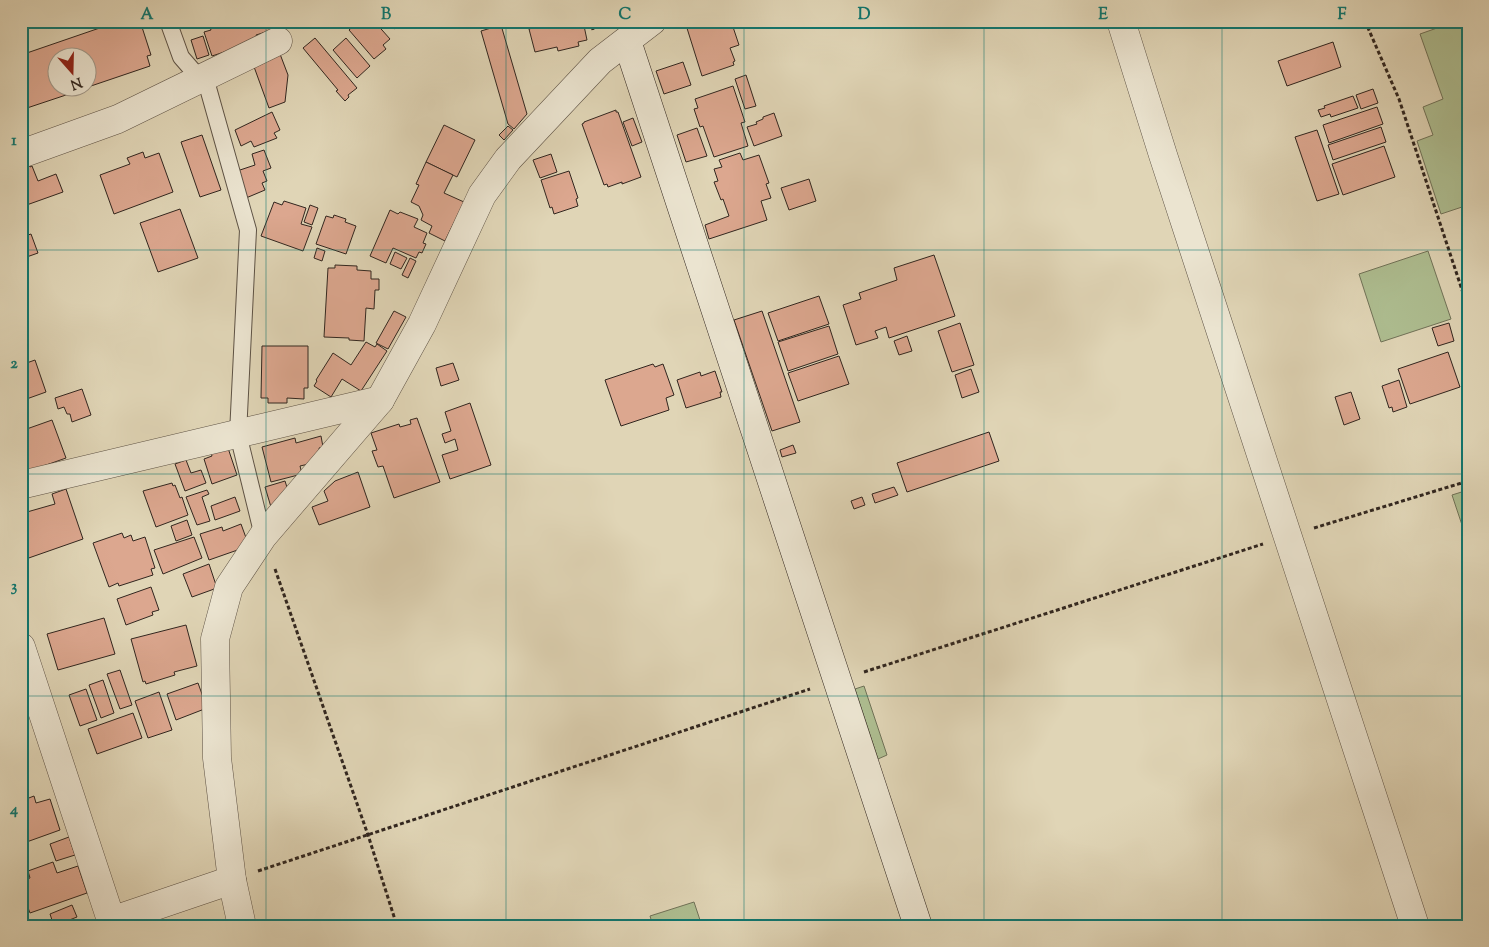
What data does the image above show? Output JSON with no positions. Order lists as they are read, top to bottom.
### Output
{
  "north": "bottom",
  "grid": {
    "columns": [
      "A",
      "B",
      "C",
      "D",
      "E",
      "F"
    ],
    "rows": [
      "1",
      "2",
      "3",
      "4"
    ]
  }
}
